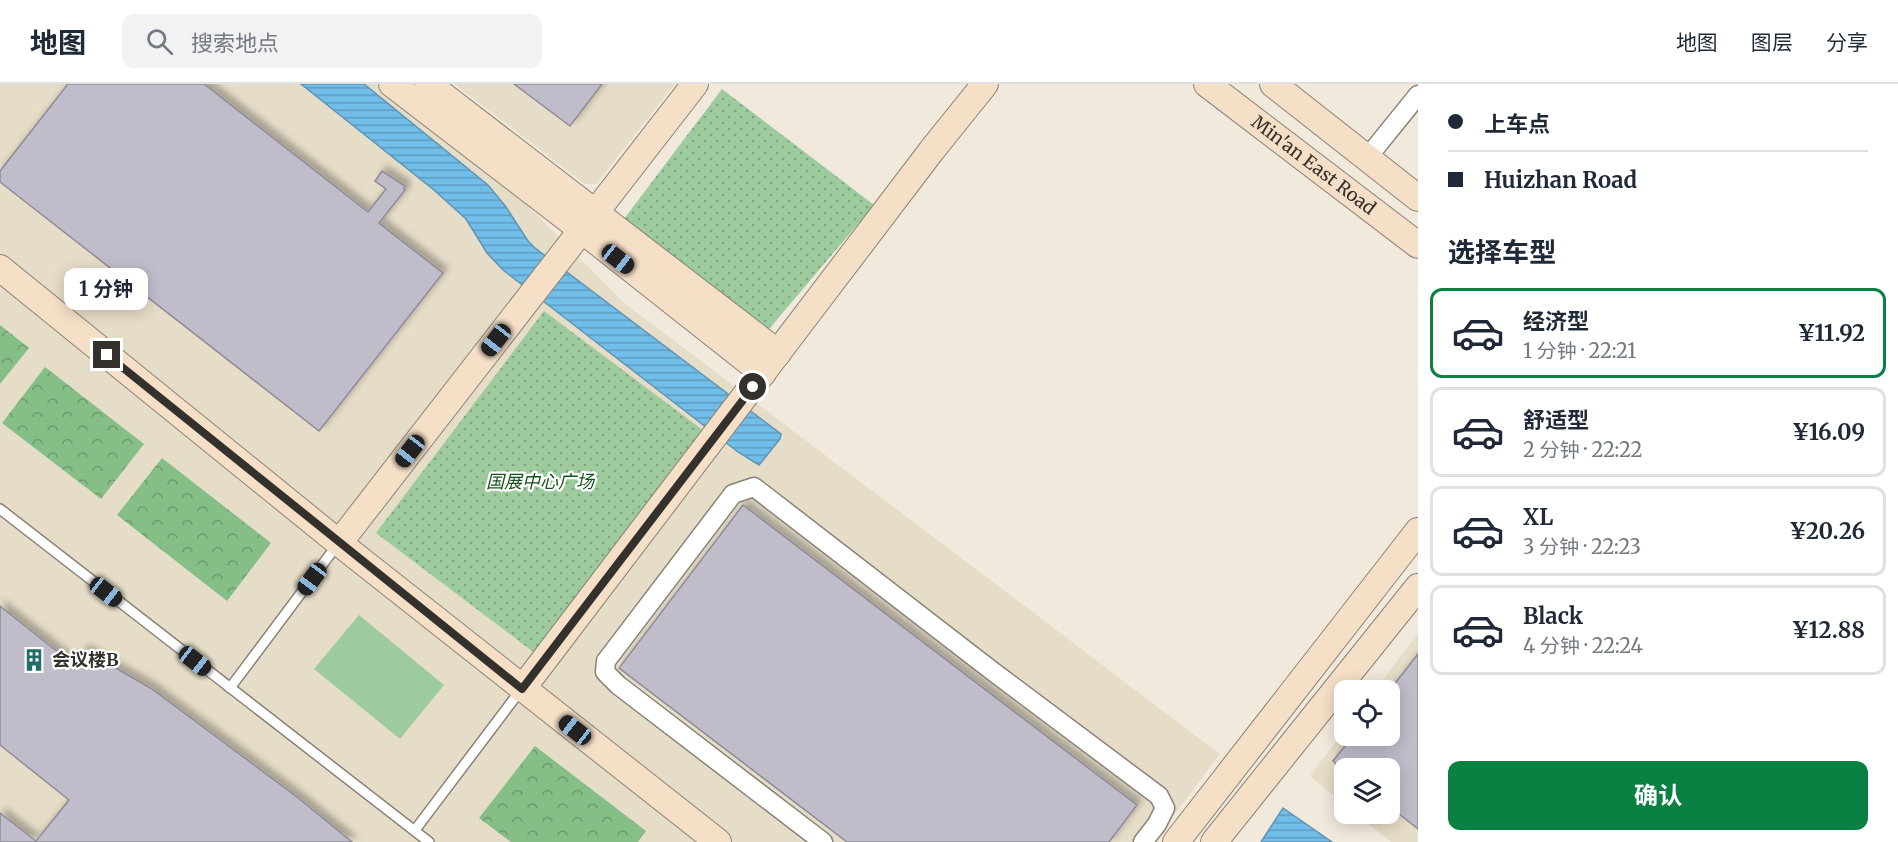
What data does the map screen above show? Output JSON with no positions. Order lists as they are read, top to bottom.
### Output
{
  "streets": {
    "street": ["Min'an East Road"]
  },
  "parks": ["国展中心广场"],
  "places": {
    "building": ["会议楼B"]
  },
  "page": {
    "header": "地图",
    "search": "搜索地点",
    "nav": ["地图", "图层", "分享"],
    "banner": ["上车点", "Huizhan Road"],
    "heading": "选择车型",
    "bubble": "1 分钟",
    "list": [
      {
        "name": "经济型",
        "note": "1 分钟 · 22:21",
        "value": "¥11.92"
      },
      {
        "name": "舒适型",
        "note": "2 分钟 · 22:22",
        "value": "¥16.09"
      },
      {
        "name": "XL",
        "note": "3 分钟 · 22:23",
        "value": "¥20.26"
      },
      {
        "name": "Black",
        "note": "4 分钟 · 22:24",
        "value": "¥12.88"
      }
    ],
    "buttons": "确认"
  }
}
